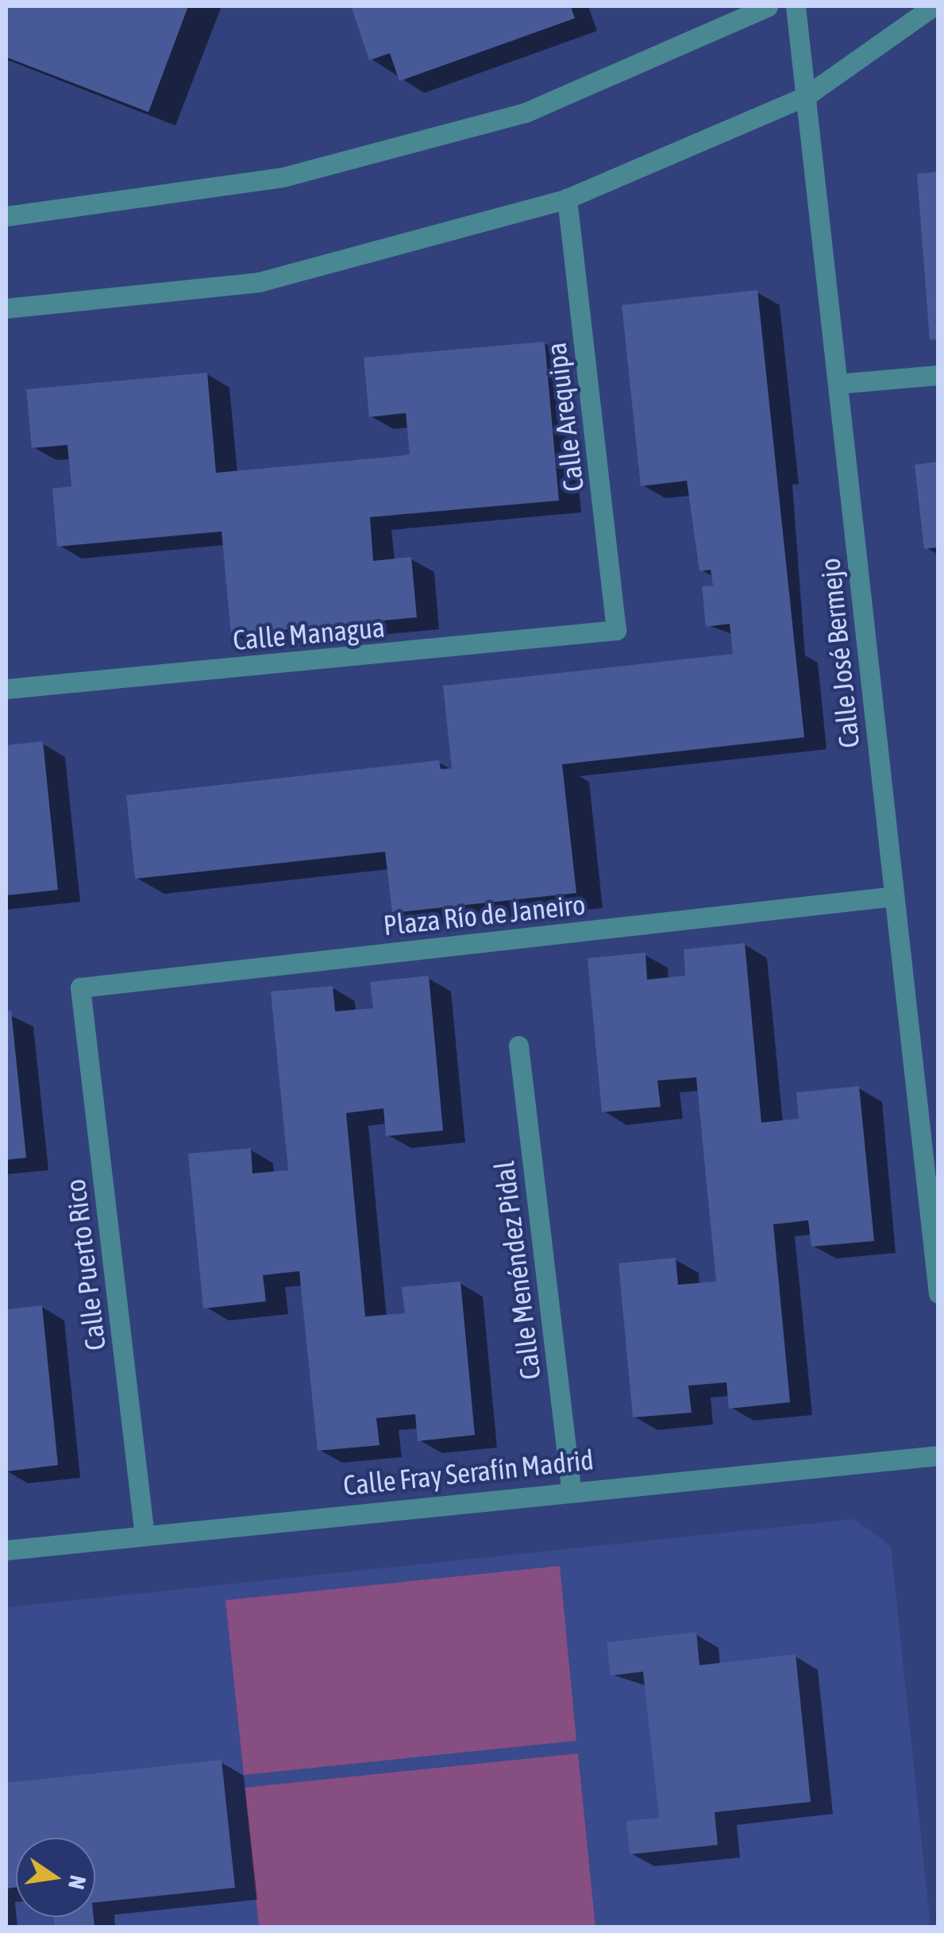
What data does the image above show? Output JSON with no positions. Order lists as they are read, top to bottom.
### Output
{
  "streets": {
    "street": [
      "Calle Arequipa",
      "Calle Managua",
      "Calle José Bermejo",
      "Plaza Río de Janeiro",
      "Calle Puerto Rico",
      "Calle Menéndez Pidal",
      "Calle Fray Serafín Madrid"
    ]
  },
  "crossings": [
    ["Calle Arequipa", "Calle Managua"],
    ["Calle José Bermejo", "Plaza Río de Janeiro"],
    ["Plaza Río de Janeiro", "Calle Puerto Rico"],
    ["Calle Puerto Rico", "Calle Fray Serafín Madrid"],
    ["Calle Menéndez Pidal", "Calle Fray Serafín Madrid"]
  ],
  "north": "right"
}
